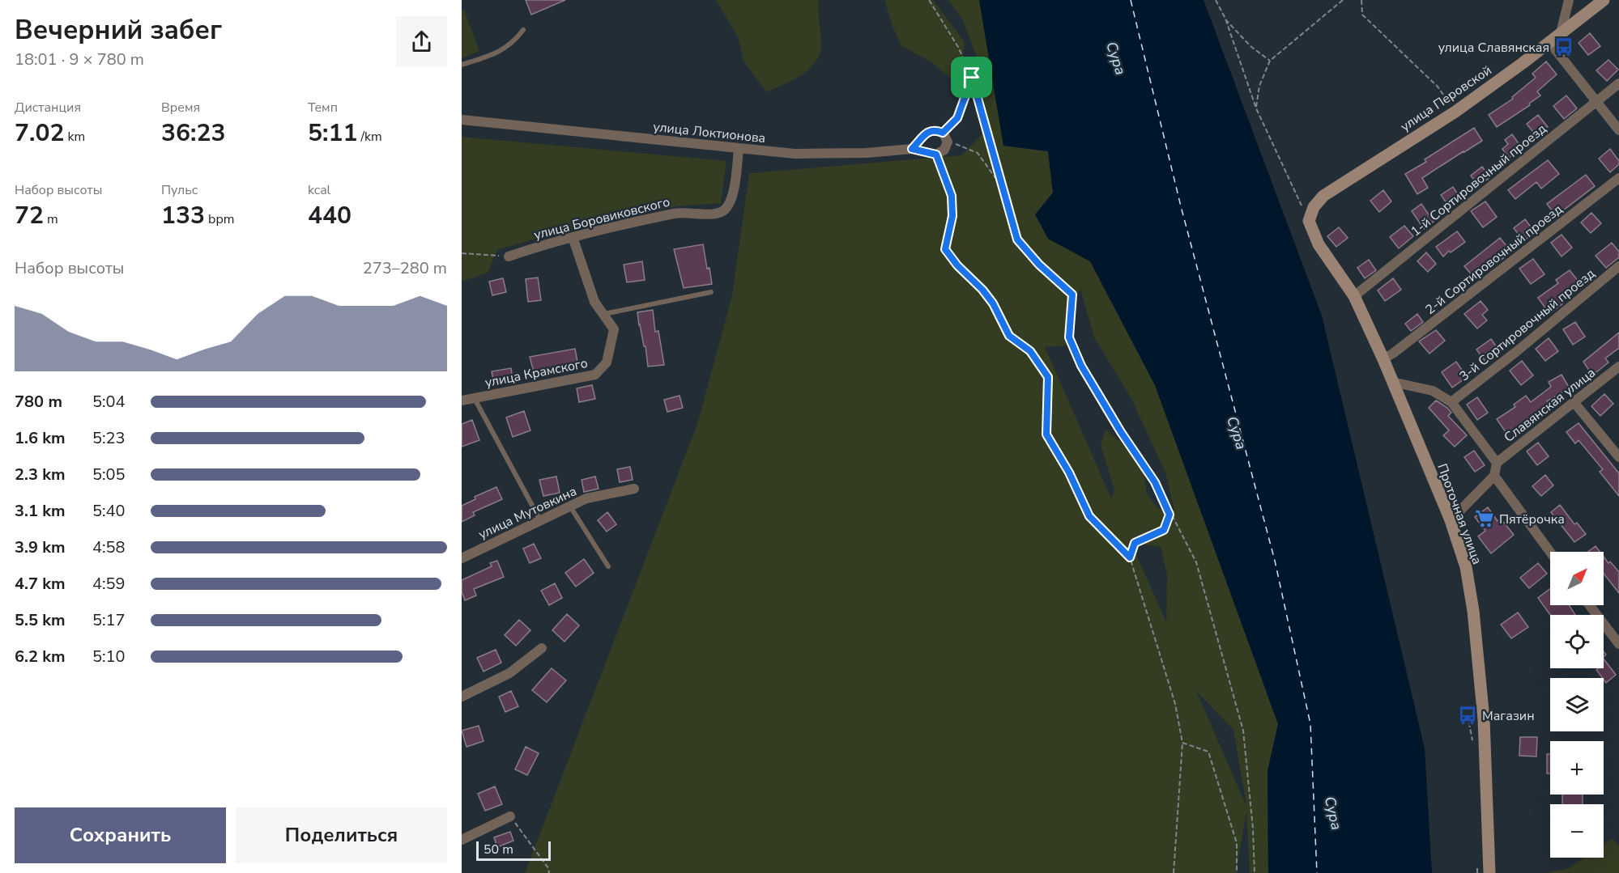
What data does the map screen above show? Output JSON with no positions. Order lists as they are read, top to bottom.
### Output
{
  "streets": {
    "main road": ["улица Перовской", "Проточная улица"],
    "street": [
      "улица Локтионова",
      "1-й Сортировочный проезд",
      "улица Боровиковского",
      "2-й Сортировочный проезд",
      "3-й Сортировочный проезд",
      "улица Крамского",
      "Славянская улица",
      "улица Мутовкина"
    ]
  },
  "crossings": [
    ["улица Перовской", "Проточная улица"],
    ["улица Локтионова", "улица Боровиковского"],
    ["1-й Сортировочный проезд", "Проточная улица"],
    ["2-й Сортировочный проезд", "Проточная улица"]
  ],
  "water": ["Сура"],
  "places": {
    "bus stop": ["улица Славянская", "Магазин"],
    "supermarket": ["Пятёрочка"]
  },
  "scale_bar": "50 m",
  "north": "top right",
  "page": {
    "heading": ["Вечерний забег", "18:01 · 9 × 780 m"],
    "stats": [
      ["Дистанция", "7.02 km"],
      ["Время", "36:23"],
      ["Темп", "5:11 /km"],
      ["Набор высоты", "72 m"],
      ["Пульс", "133 bpm"],
      ["kcal", "440"]
    ],
    "chart": ["Набор высоты", "273–280 m"],
    "list": [
      {
        "name": "780 m",
        "note": "5:04"
      },
      {
        "name": "1.6 km",
        "note": "5:23"
      },
      {
        "name": "2.3 km",
        "note": "5:05"
      },
      {
        "name": "3.1 km",
        "note": "5:40"
      },
      {
        "name": "3.9 km",
        "note": "4:58"
      },
      {
        "name": "4.7 km",
        "note": "4:59"
      },
      {
        "name": "5.5 km",
        "note": "5:17"
      },
      {
        "name": "6.2 km",
        "note": "5:10"
      }
    ],
    "map_buttons": ["+", "−"],
    "buttons": ["Сохранить", "Поделиться"],
    "scale": "50 m"
  }
}
